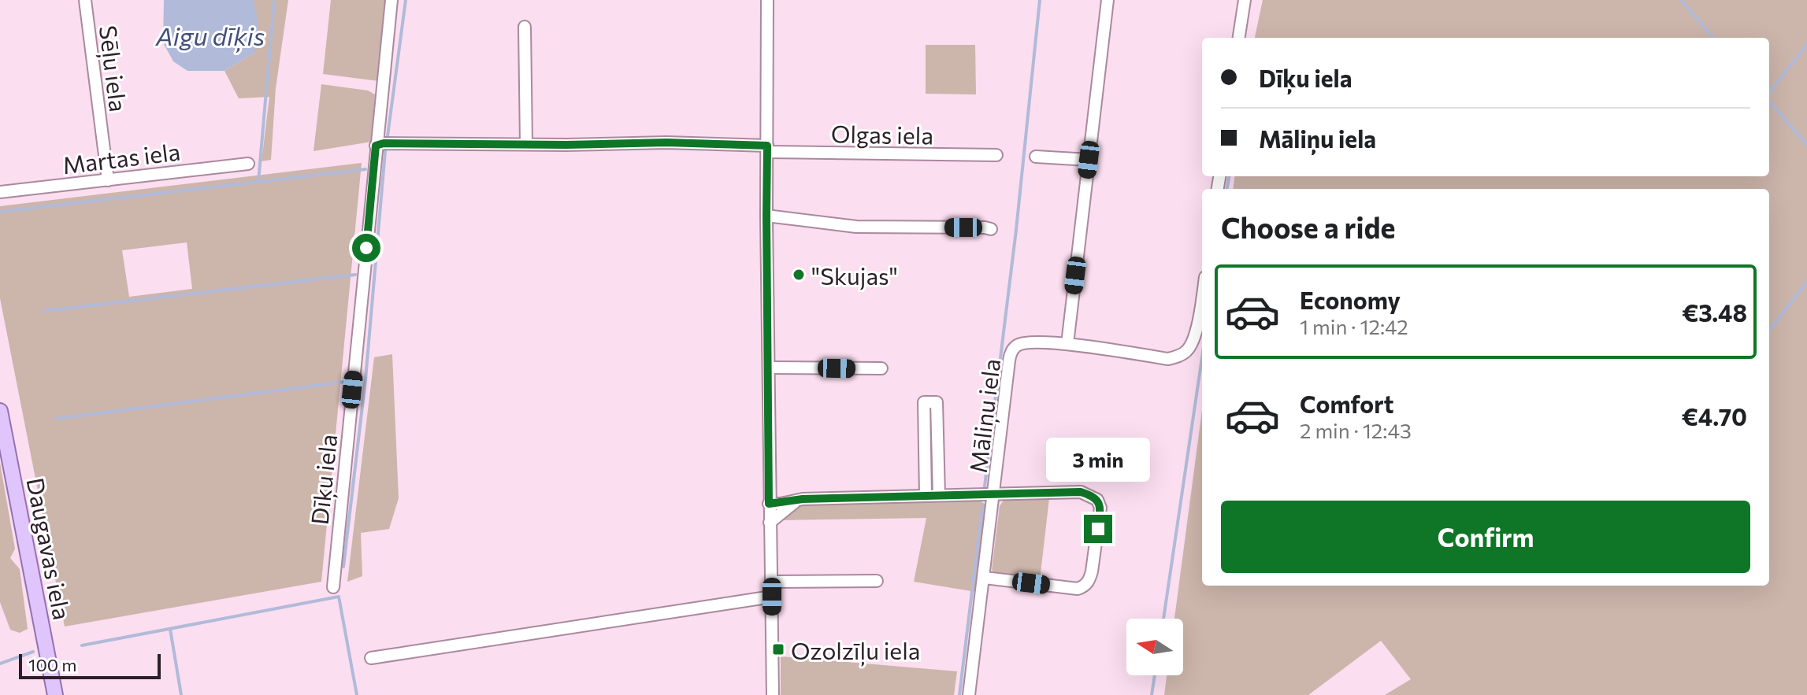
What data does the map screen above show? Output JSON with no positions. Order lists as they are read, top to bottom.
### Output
{
  "streets": {
    "main road": ["Daugavas iela"],
    "street": [
      "Sēļu iela",
      "Olgas iela",
      "Martas iela",
      "Māliņu iela",
      "Dīķu iela"
    ]
  },
  "crossings": [
    ["Sēļu iela", "Martas iela"]
  ],
  "water": ["Aigu dīķis"],
  "places": {
    "other": ["\"Skujas\""],
    "transit": ["Ozolzīļu iela"]
  },
  "scale_bar": "100 m",
  "north": "left",
  "page": {
    "banner": ["Dīķu iela", "Māliņu iela"],
    "heading": "Choose a ride",
    "list": [
      {
        "name": "Economy",
        "note": "1 min · 12:42",
        "value": "€3.48"
      },
      {
        "name": "Comfort",
        "note": "2 min · 12:43",
        "value": "€4.70"
      }
    ],
    "bubble": "3 min",
    "buttons": "Confirm",
    "scale": "100 m"
  }
}
